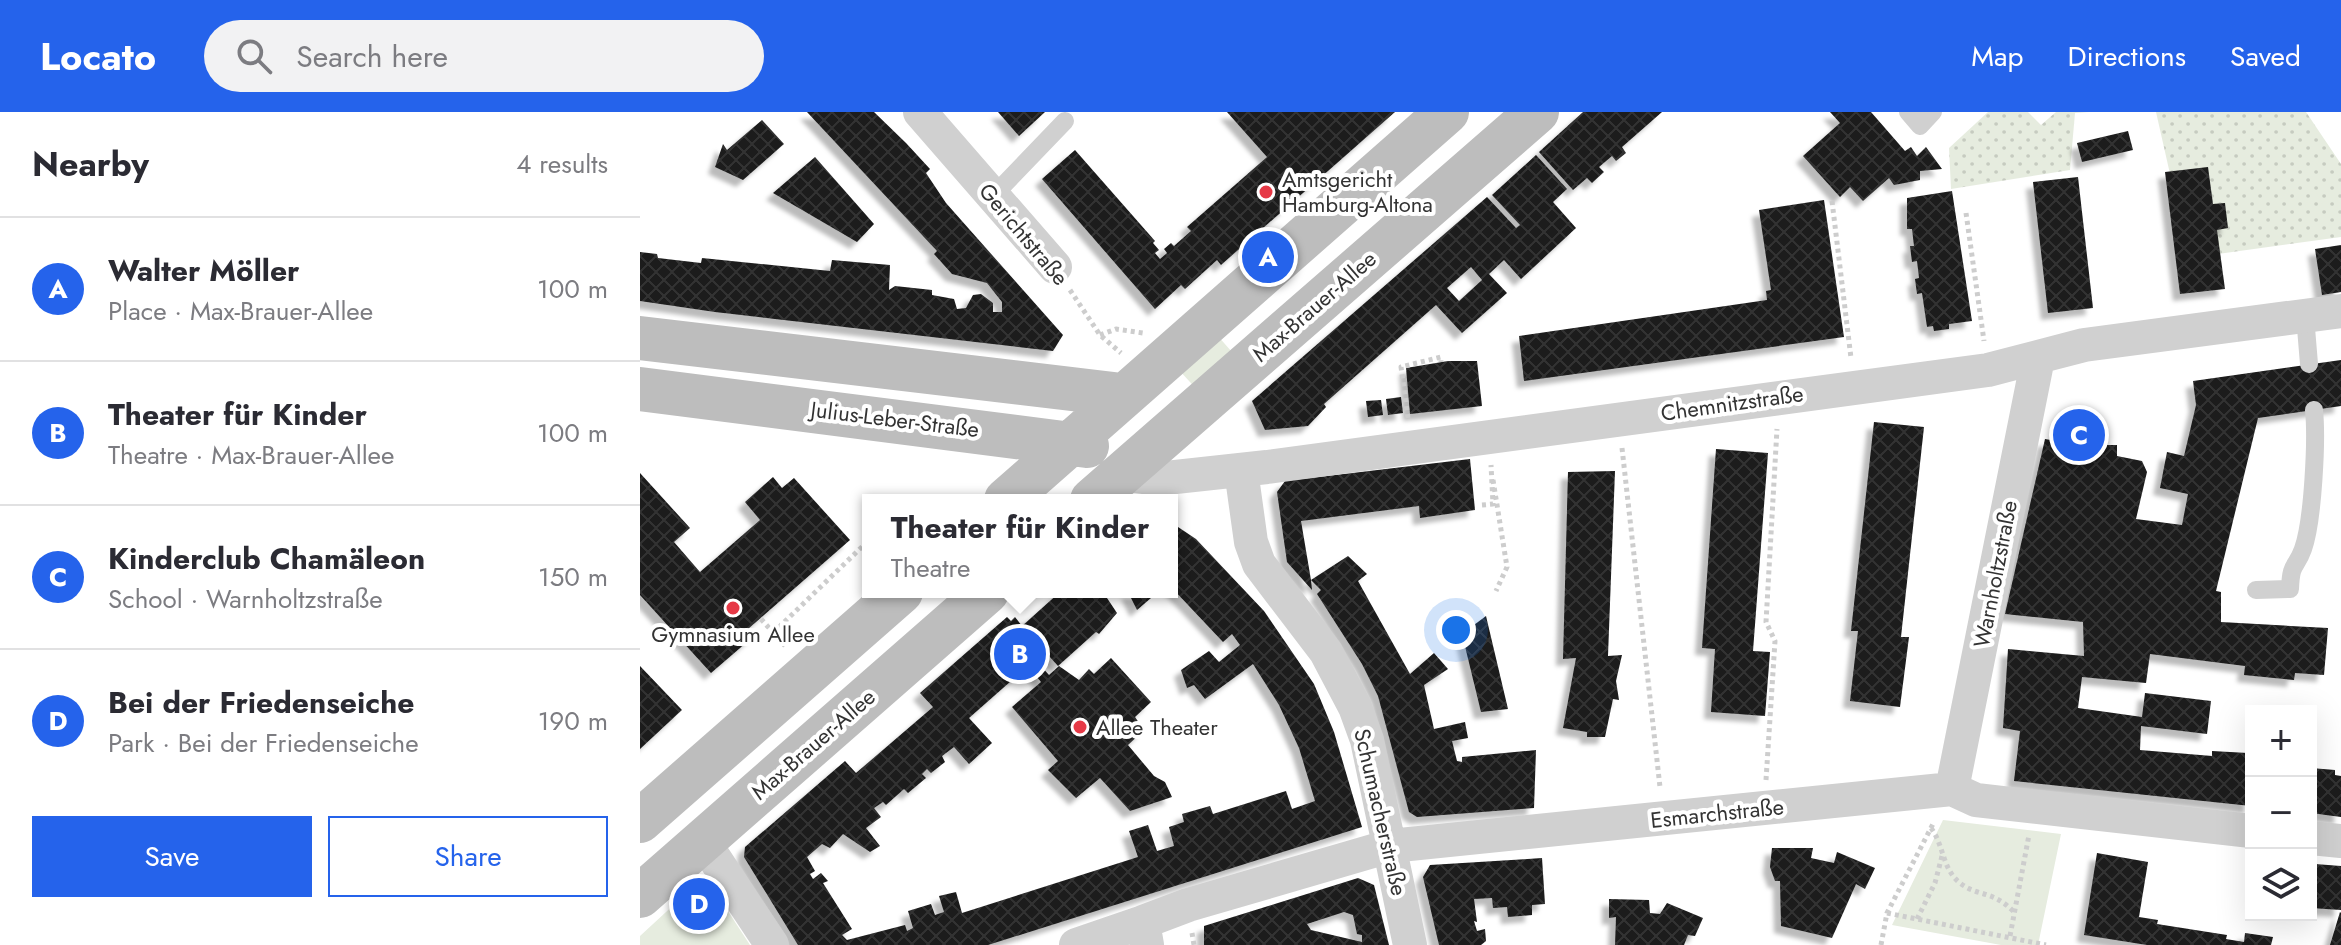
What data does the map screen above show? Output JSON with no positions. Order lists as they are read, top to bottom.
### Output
{
  "streets": {
    "main road": ["Max-Brauer-Allee", "Julius-Leber-Straße"],
    "street": [
      "Gerichtstraße",
      "Chemnitzstraße",
      "Warnholtzstraße",
      "Schumacherstraße",
      "Esmarchstraße"
    ]
  },
  "crossings": [
    ["Max-Brauer-Allee", "Chemnitzstraße"],
    ["Max-Brauer-Allee", "Julius-Leber-Straße"],
    ["Chemnitzstraße", "Julius-Leber-Straße"],
    ["Chemnitzstraße", "Warnholtzstraße"],
    ["Chemnitzstraße", "Schumacherstraße"],
    ["Warnholtzstraße", "Esmarchstraße"],
    ["Schumacherstraße", "Esmarchstraße"]
  ],
  "places": ["Amtsgericht Hamburg-Altona", "Gymnasium Allee", "Allee Theater"],
  "page": {
    "header": "Locato",
    "search": "Search here",
    "nav": ["Map", "Directions", "Saved"],
    "heading": ["Nearby", "4 results"],
    "list": [
      {
        "mark": "A",
        "name": "Walter Möller",
        "note": "Place · Max-Brauer-Allee",
        "value": "100 m"
      },
      {
        "mark": "B",
        "name": "Theater für Kinder",
        "note": "Theatre · Max-Brauer-Allee",
        "value": "100 m"
      },
      {
        "mark": "C",
        "name": "Kinderclub Chamäleon",
        "note": "School · Warnholtzstraße",
        "value": "150 m"
      },
      {
        "mark": "D",
        "name": "Bei der Friedenseiche",
        "note": "Park · Bei der Friedenseiche",
        "value": "190 m"
      }
    ],
    "pins": [
      "A",
      "C",
      "B",
      "D"
    ],
    "popup": ["Theater für Kinder", "Theatre"],
    "map_buttons": ["+", "−"],
    "buttons": ["Save", "Share"]
  }
}
